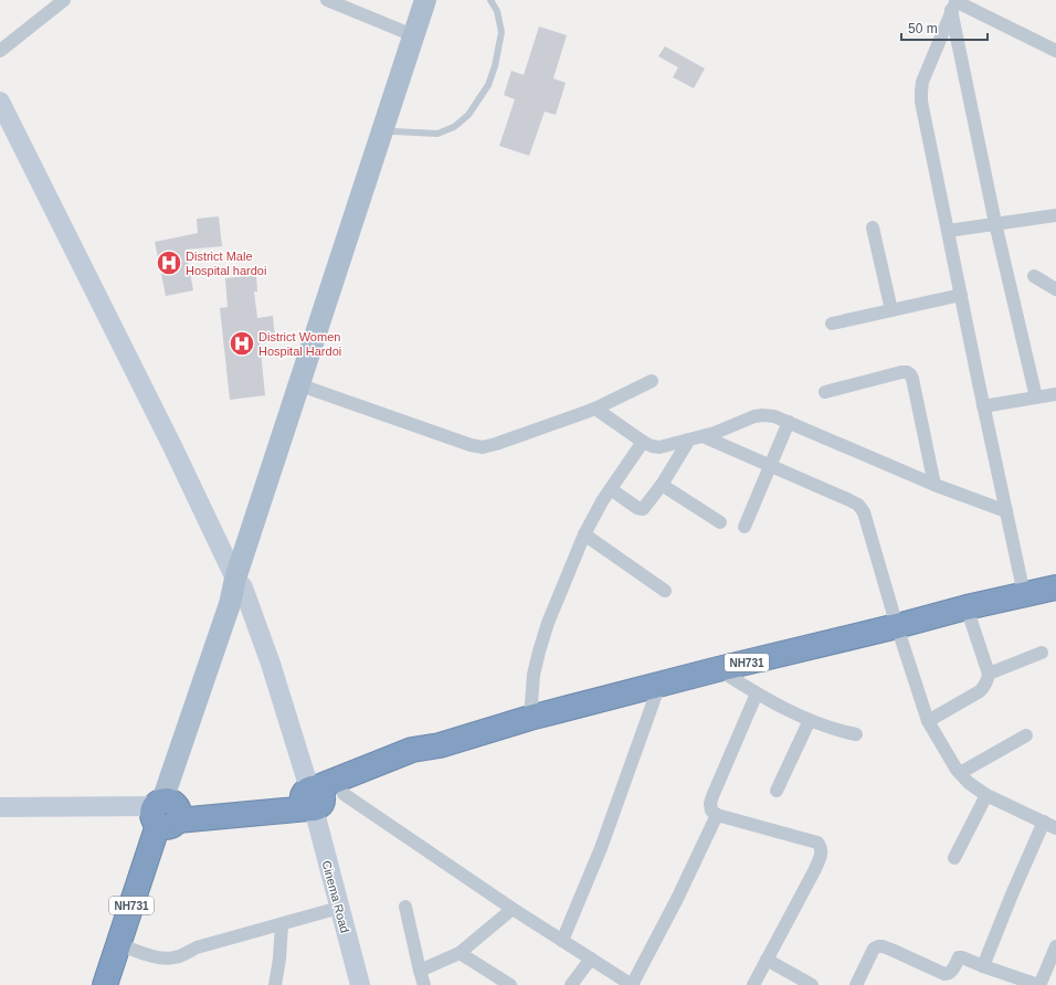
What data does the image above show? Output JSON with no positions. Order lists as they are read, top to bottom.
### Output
{
  "streets": {
    "highway": ["NH731"],
    "street": ["Cinema Road"]
  },
  "crossings": [
    ["NH731", "Cinema Road"]
  ],
  "places": {
    "hospital": ["District Male Hospital hardoi", "District Women Hospital Hardoi"]
  },
  "scale_bar": "50 m"
}
